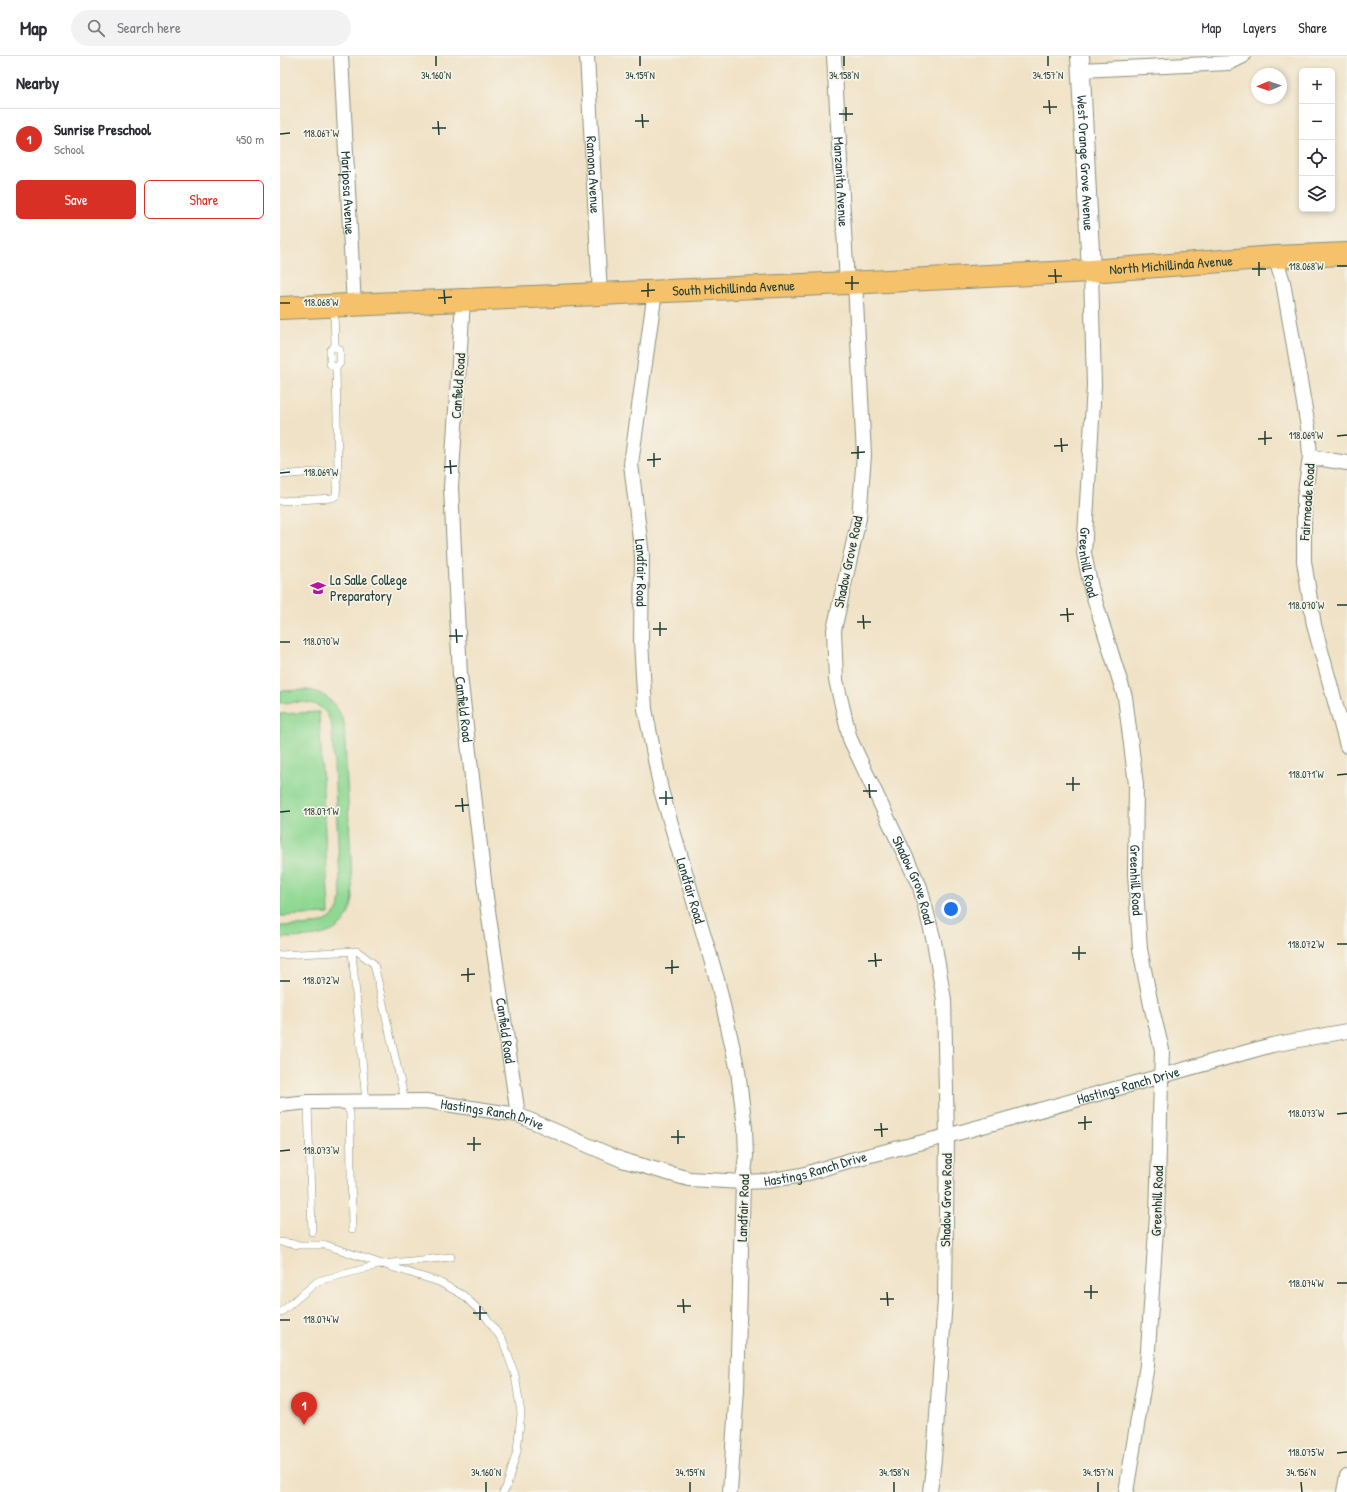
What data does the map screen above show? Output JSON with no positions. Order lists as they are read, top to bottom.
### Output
{
  "streets": {
    "main road": ["North Michillinda Avenue", "South Michillinda Avenue"],
    "street": [
      "West Orange Grove Avenue",
      "Ramona Avenue",
      "Manzanita Avenue",
      "Mariposa Avenue",
      "Canfield Road",
      "Fairmeade Road",
      "Shadow Grove Road",
      "Greenhill Road",
      "Landfair Road",
      "Hastings Ranch Drive"
    ]
  },
  "crossings": [
    ["West Orange Grove Avenue", "North Michillinda Avenue"],
    ["West Orange Grove Avenue", "South Michillinda Avenue"],
    ["West Orange Grove Avenue", "Greenhill Road"],
    ["Ramona Avenue", "South Michillinda Avenue"],
    ["Manzanita Avenue", "South Michillinda Avenue"],
    ["Manzanita Avenue", "Shadow Grove Road"],
    ["Mariposa Avenue", "South Michillinda Avenue"],
    ["North Michillinda Avenue", "South Michillinda Avenue"],
    ["North Michillinda Avenue", "Fairmeade Road"],
    ["North Michillinda Avenue", "Greenhill Road"],
    ["South Michillinda Avenue", "Canfield Road"],
    ["South Michillinda Avenue", "Shadow Grove Road"],
    ["South Michillinda Avenue", "Greenhill Road"],
    ["South Michillinda Avenue", "Landfair Road"],
    ["Canfield Road", "Hastings Ranch Drive"],
    ["Shadow Grove Road", "Hastings Ranch Drive"],
    ["Greenhill Road", "Hastings Ranch Drive"],
    ["Landfair Road", "Hastings Ranch Drive"]
  ],
  "places": {
    "school or university": ["La Salle College Preparatory"]
  },
  "north": "left",
  "page": {
    "header": "Map",
    "search": "Search here",
    "nav": ["Map", "Layers", "Share"],
    "heading": "Nearby",
    "map_buttons": ["+", "−"],
    "list": [
      {
        "mark": "1",
        "name": "Sunrise Preschool",
        "note": "School",
        "value": "450 m"
      }
    ],
    "buttons": ["Save", "Share"],
    "pins": "1"
  },
  "coordinates": [
    "34.160°N",
    "34.159°N",
    "34.158°N",
    "34.157°N",
    "118.067°W",
    "118.068°W",
    "118.069°W",
    "118.070°W",
    "118.071°W",
    "118.072°W",
    "118.073°W",
    "118.074°W",
    "118.075°W",
    "34.156°N"
  ]
}
